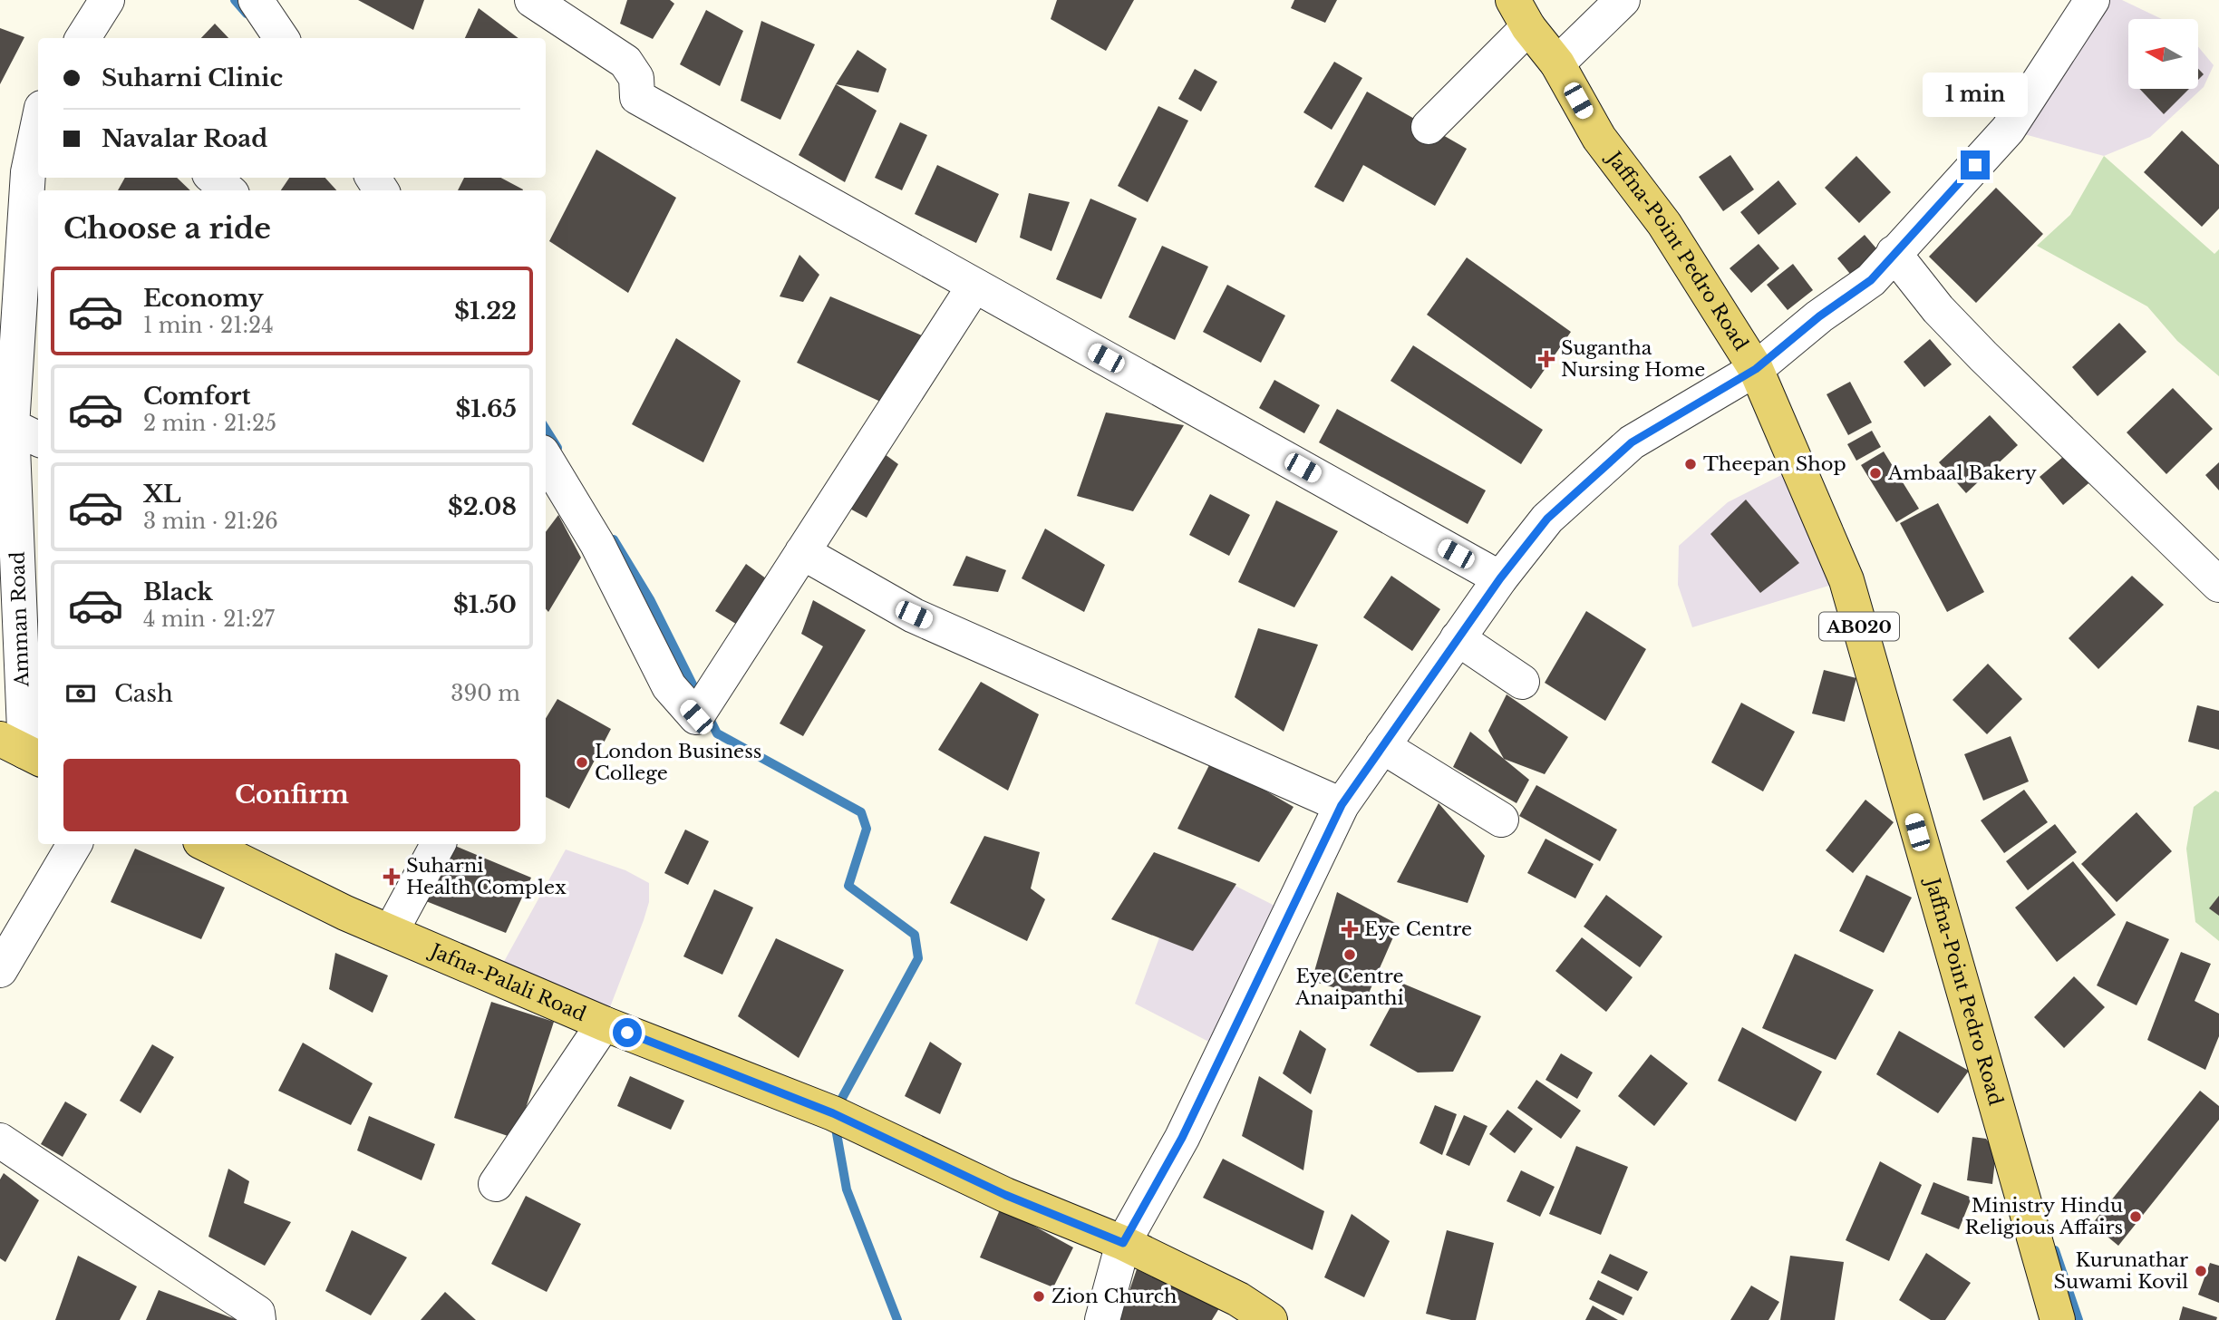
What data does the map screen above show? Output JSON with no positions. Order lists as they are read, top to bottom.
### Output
{
  "streets": {
    "main road": ["Jaffna-Point Pedro Road", "AB020", "Jafna-Palali Road"],
    "street": ["Amman Road"]
  },
  "places": {
    "health": ["Sugantha Nursing Home", "Suharni Health Complex", "Eye Centre"],
    "other": [
      "Theepan Shop",
      "Ambaal Bakery",
      "London Business College",
      "Eye Centre Anaipanthi",
      "Ministry Hindu Religious Affairs",
      "Kurunathar Suwami Kovil",
      "Zion Church"
    ]
  },
  "north": "left",
  "page": {
    "banner": ["Suharni Clinic", "Navalar Road"],
    "bubble": "1 min",
    "heading": "Choose a ride",
    "list": [
      {
        "name": "Economy",
        "note": "1 min · 21:24",
        "value": "$1.22"
      },
      {
        "name": "Comfort",
        "note": "2 min · 21:25",
        "value": "$1.65"
      },
      {
        "name": "XL",
        "note": "3 min · 21:26",
        "value": "$2.08"
      },
      {
        "name": "Black",
        "note": "4 min · 21:27",
        "value": "$1.50"
      }
    ],
    "pay": ["Cash", "390 m"],
    "buttons": "Confirm"
  }
}
